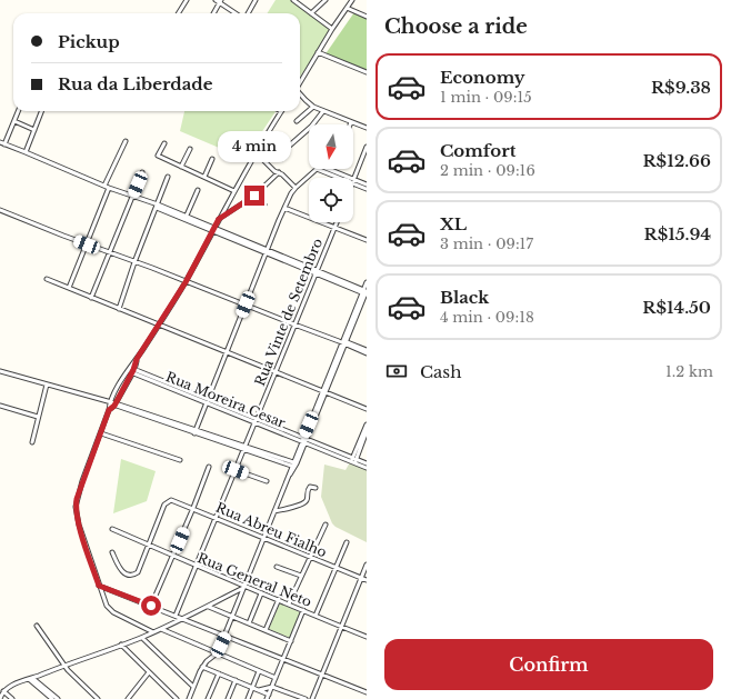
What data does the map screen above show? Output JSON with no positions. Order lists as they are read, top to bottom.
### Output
{
  "streets": {
    "street": [
      "Rua Vinte de Setembro",
      "Rua Moreira Cesar",
      "Rua Abreu Fialho",
      "Rua General Neto"
    ]
  },
  "crossings": [
    ["Rua Vinte de Setembro", "Rua Moreira Cesar"],
    ["Rua Vinte de Setembro", "Rua Abreu Fialho"],
    ["Rua Vinte de Setembro", "Rua General Neto"],
    ["Rua Abreu Fialho", "Rua General Neto"]
  ],
  "north": "bottom",
  "page": {
    "heading": "Choose a ride",
    "banner": ["Pickup", "Rua da Liberdade"],
    "list": [
      {
        "name": "Economy",
        "note": "1 min · 09:15",
        "value": "R$9.38"
      },
      {
        "name": "Comfort",
        "note": "2 min · 09:16",
        "value": "R$12.66"
      },
      {
        "name": "XL",
        "note": "3 min · 09:17",
        "value": "R$15.94"
      },
      {
        "name": "Black",
        "note": "4 min · 09:18",
        "value": "R$14.50"
      }
    ],
    "bubble": "4 min",
    "pay": ["Cash", "1.2 km"],
    "buttons": "Confirm"
  }
}
